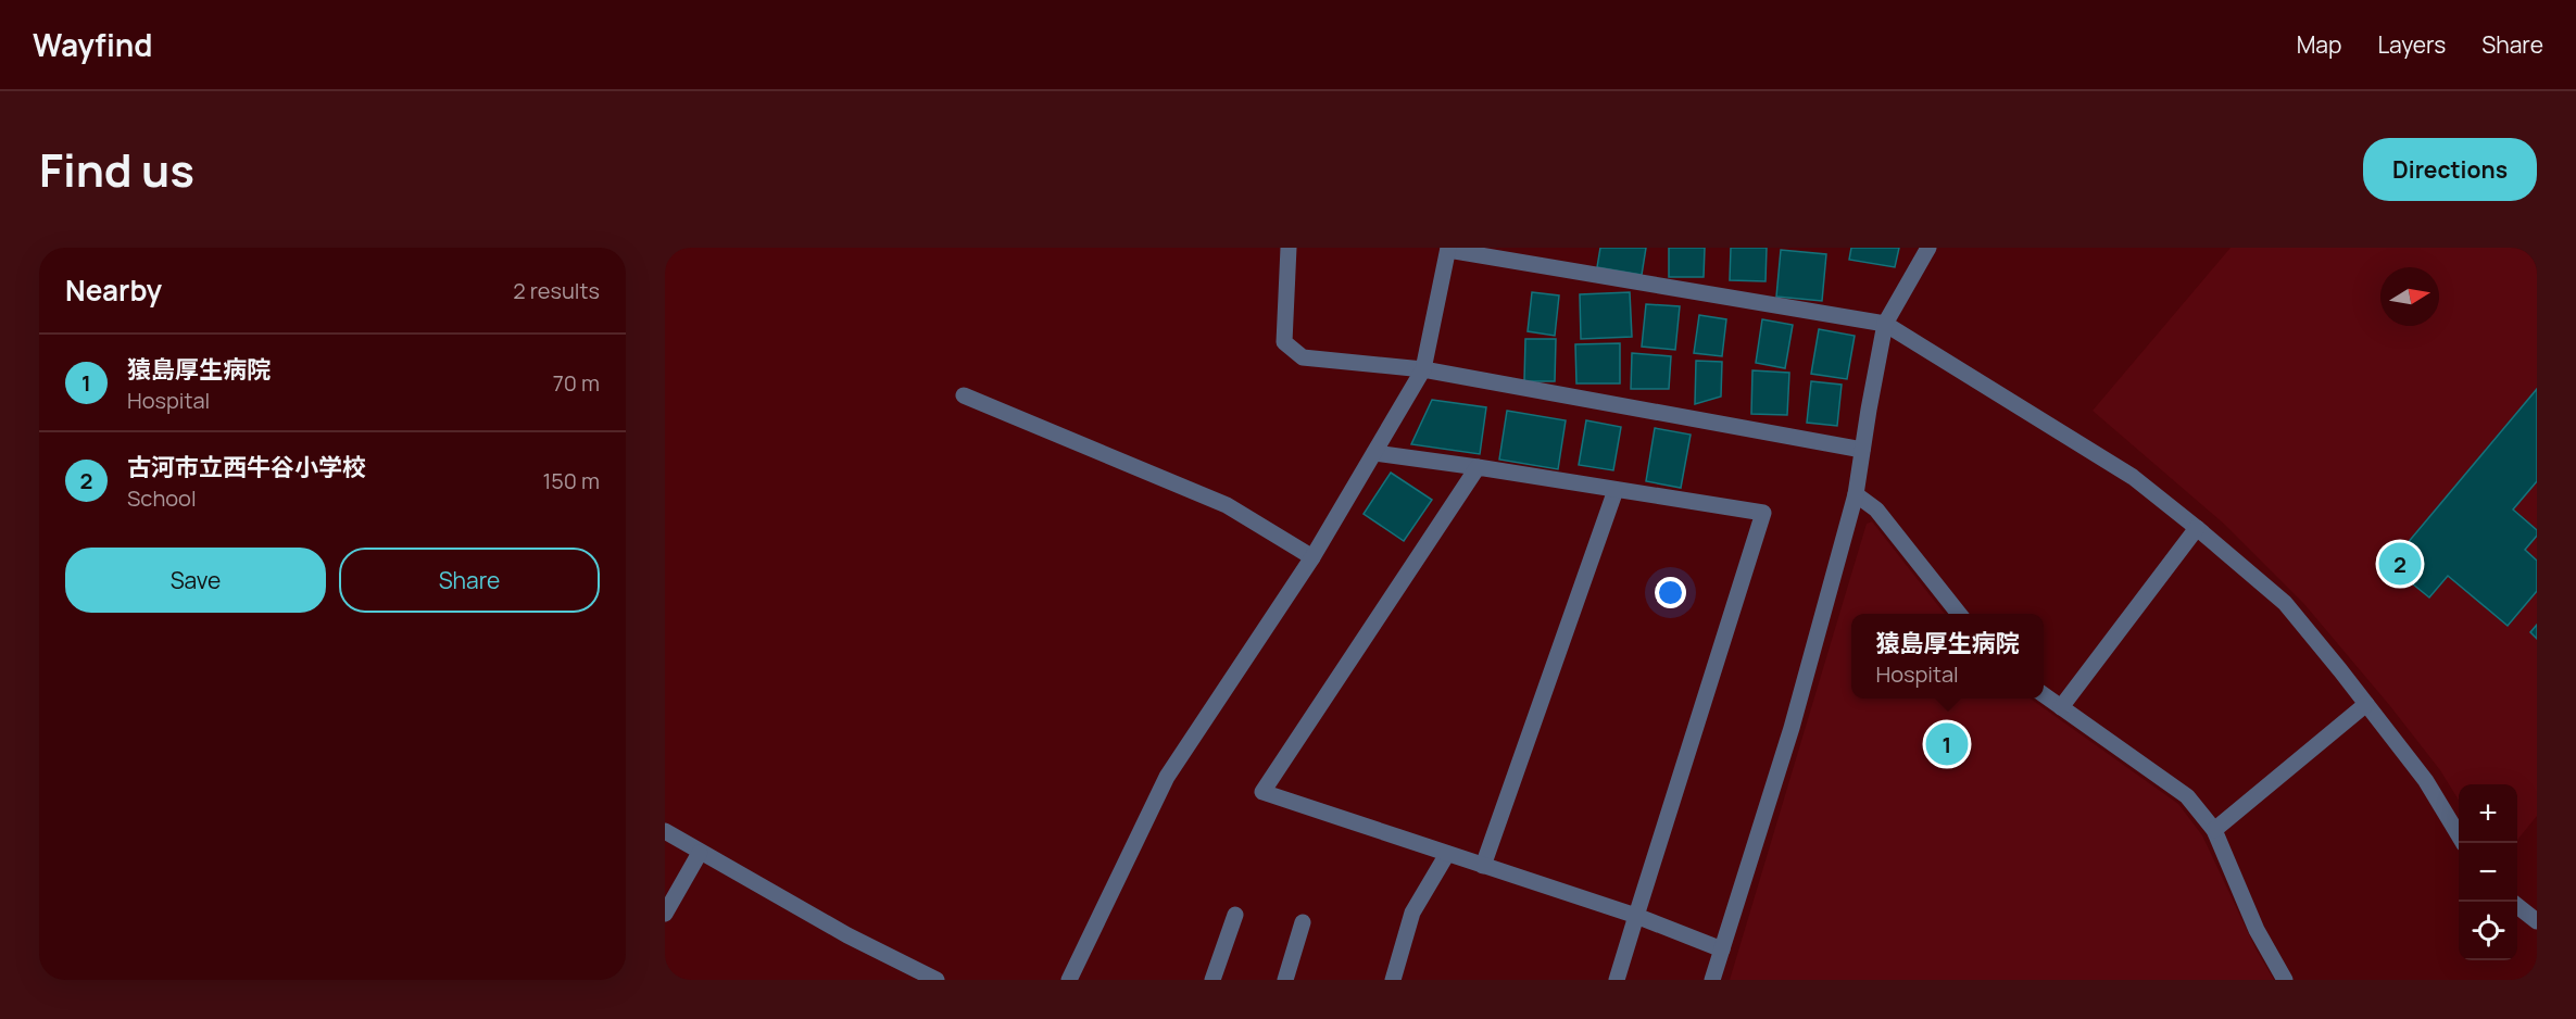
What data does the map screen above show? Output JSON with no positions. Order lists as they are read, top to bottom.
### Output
{
  "north": "right",
  "page": {
    "header": "Wayfind",
    "nav": ["Map", "Layers", "Share"],
    "title": "Find us",
    "buttons": [
      "Directions",
      ["Save", "Share"]
    ],
    "heading": ["Nearby", "2 results"],
    "list": [
      {
        "mark": "1",
        "name": "猿島厚生病院",
        "note": "Hospital",
        "value": "70 m"
      },
      {
        "mark": "2",
        "name": "古河市立西牛谷小学校",
        "note": "School",
        "value": "150 m"
      }
    ],
    "pins": ["2", "1"],
    "popup": ["猿島厚生病院", "Hospital"],
    "map_buttons": ["+", "−"]
  }
}
